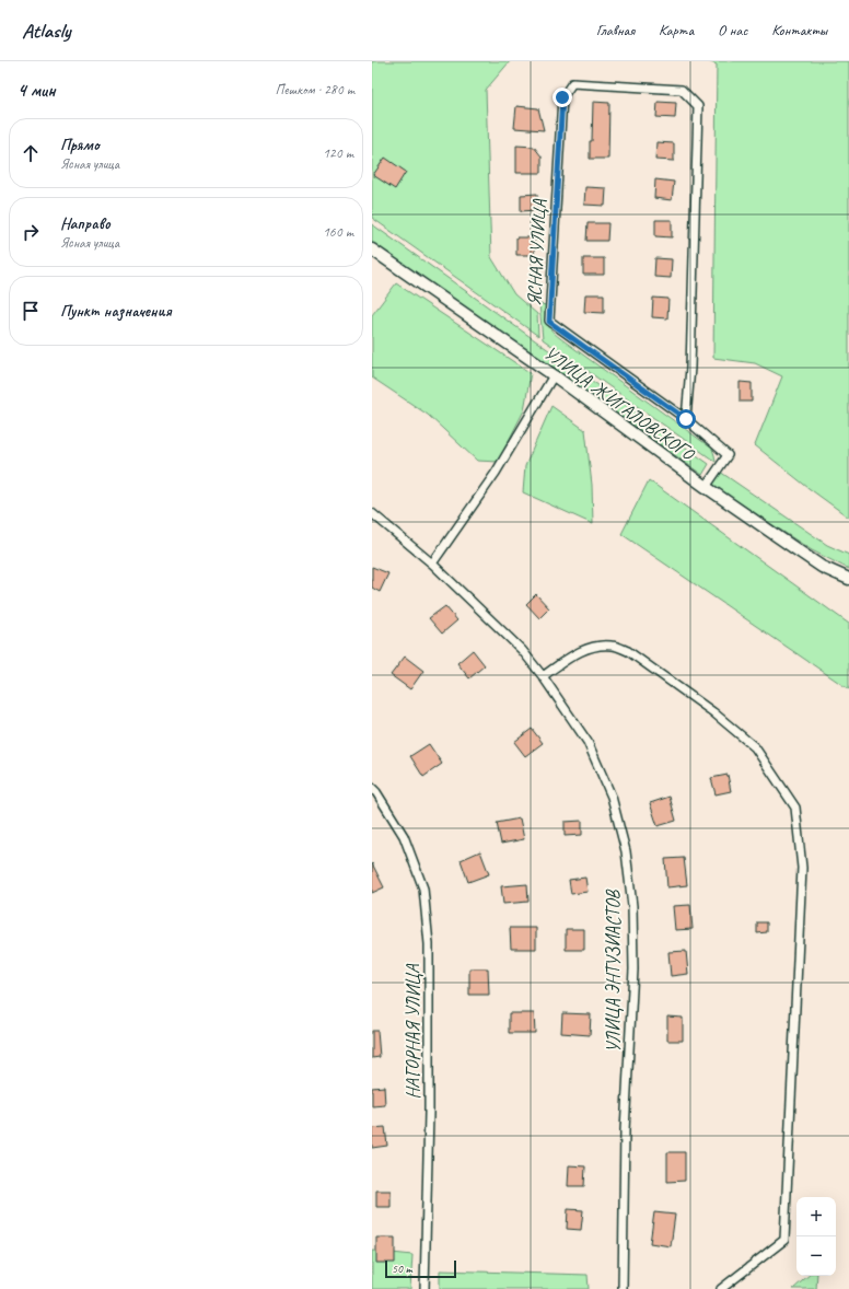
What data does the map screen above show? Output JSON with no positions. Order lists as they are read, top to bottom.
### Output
{
  "streets": {
    "main road": ["УЛИЦА ЖИГАЛОВСКОГО"],
    "street": ["ЯСНАЯ УЛИЦА", "УЛИЦА ЭНТУЗИАСТОВ", "НАГОРНАЯ УЛИЦА"]
  },
  "crossings": [
    ["ЯСНАЯ УЛИЦА", "УЛИЦА ЖИГАЛОВСКОГО"]
  ],
  "scale_bar": "50 m",
  "page": {
    "header": "Atlasly",
    "nav": [
      "Главная",
      "Карта",
      "О нас",
      "Контакты"
    ],
    "heading": ["4 мин", "Пешком · 280 m"],
    "list": [
      ["Прямо", "Ясная улица", "120 m"],
      ["Направо", "Ясная улица", "160 m"],
      "Пункт назначения"
    ],
    "map_buttons": ["+", "−"],
    "scale": "50 m"
  }
}
